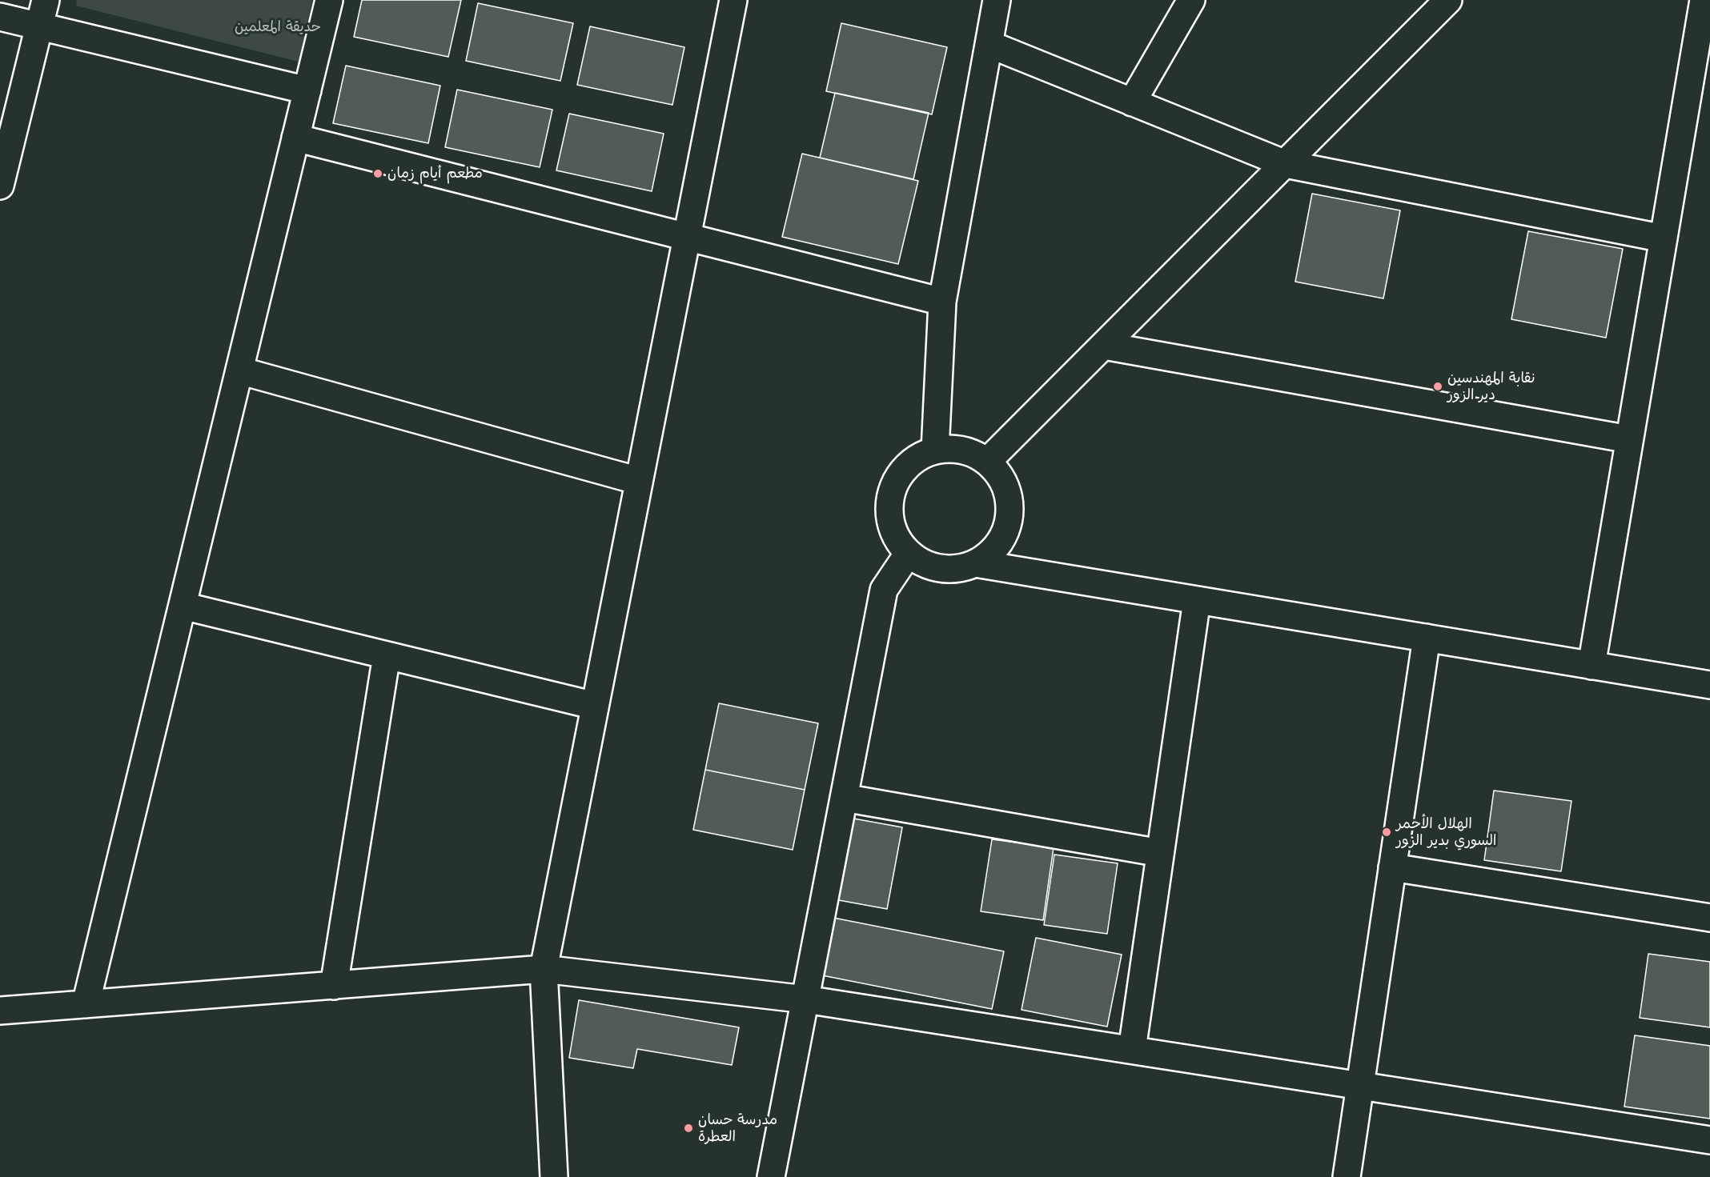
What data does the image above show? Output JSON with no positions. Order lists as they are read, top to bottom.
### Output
{
  "parks": ["حديقة المعلمين"],
  "places": [
    "مطعم أيام زمان",
    "نقابة المهندسين دير الزور",
    "الهلال الأحمر السوري بدير الزور",
    "مدرسة حسان العطرة"
  ]
}
